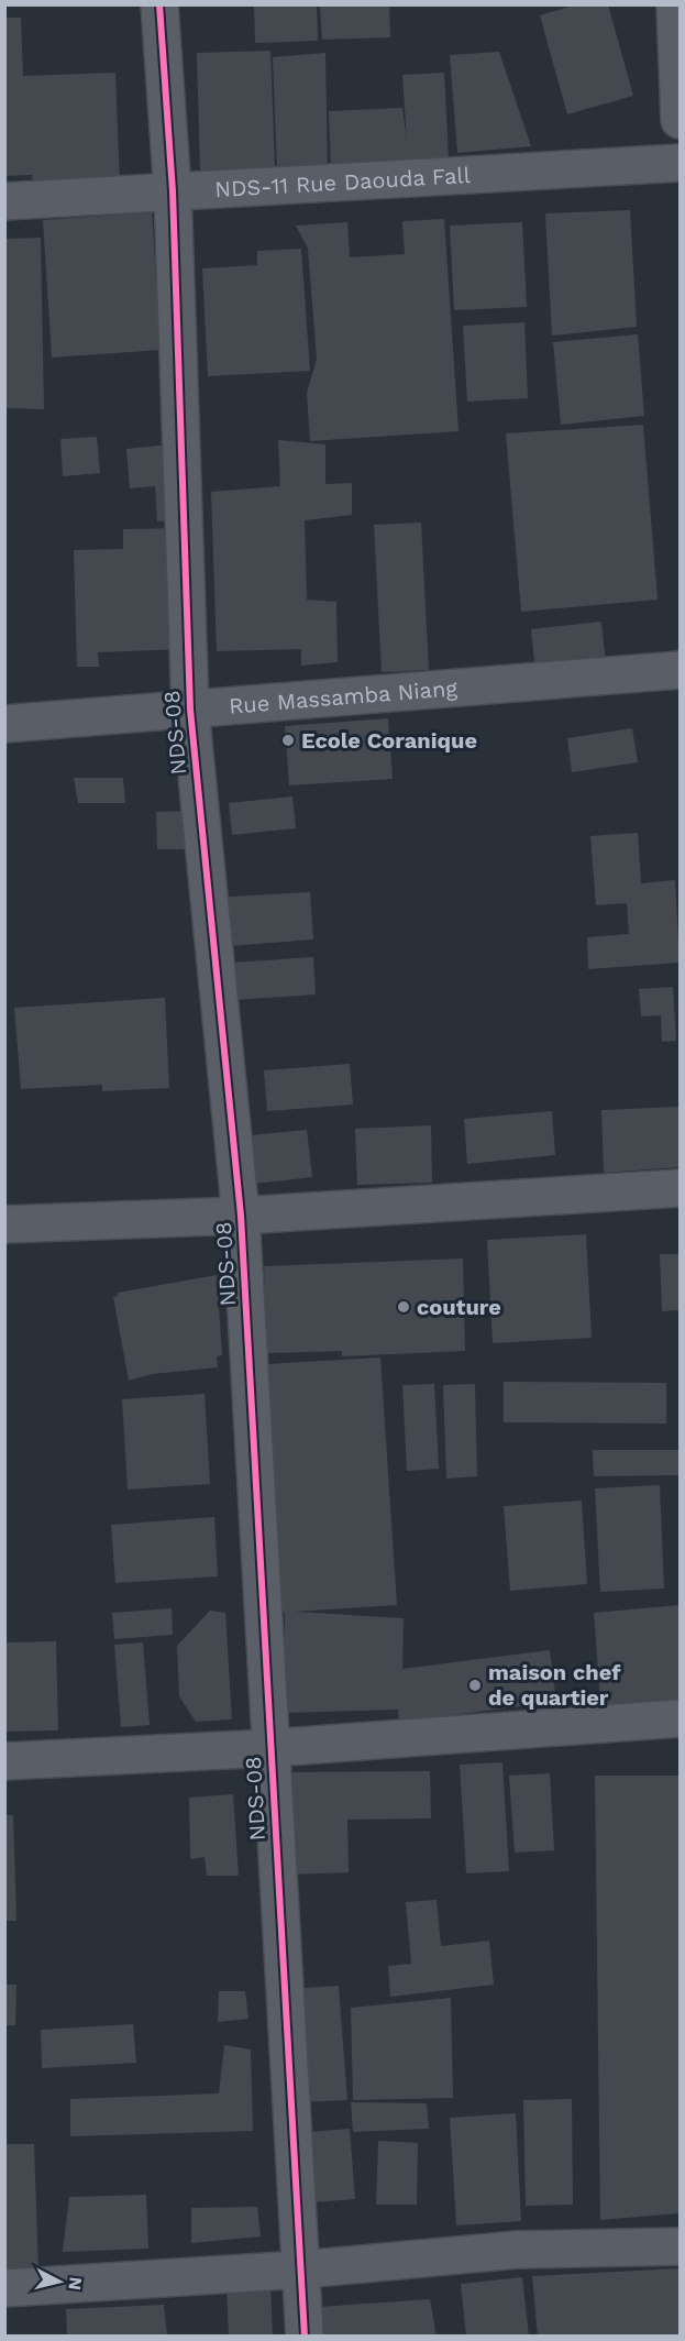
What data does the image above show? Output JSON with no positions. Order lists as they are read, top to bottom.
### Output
{
  "streets": {
    "street": ["NDS-11 Rue Daouda Fall", "Rue Massamba Niang", "NDS-08"]
  },
  "crossings": [
    ["NDS-11 Rue Daouda Fall", "NDS-08"],
    ["Rue Massamba Niang", "NDS-08"]
  ],
  "places": ["Ecole Coranique", "couture", "maison chef de quartier"],
  "north": "right"
}
